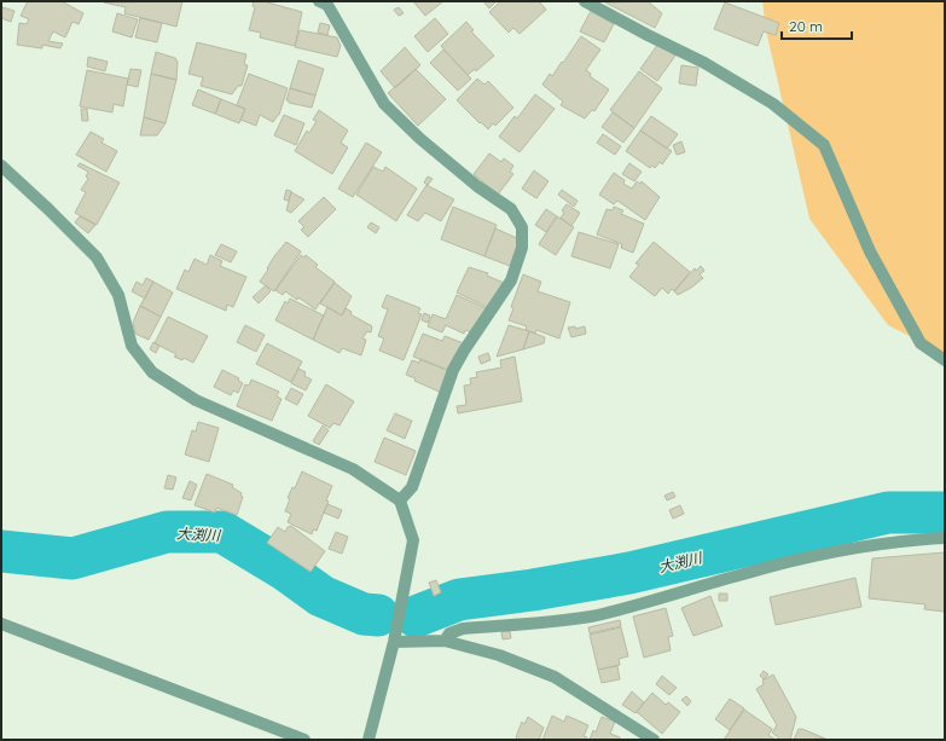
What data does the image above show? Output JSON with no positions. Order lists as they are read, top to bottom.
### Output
{
  "water": ["大渕川"],
  "scale_bar": "20 m"
}
